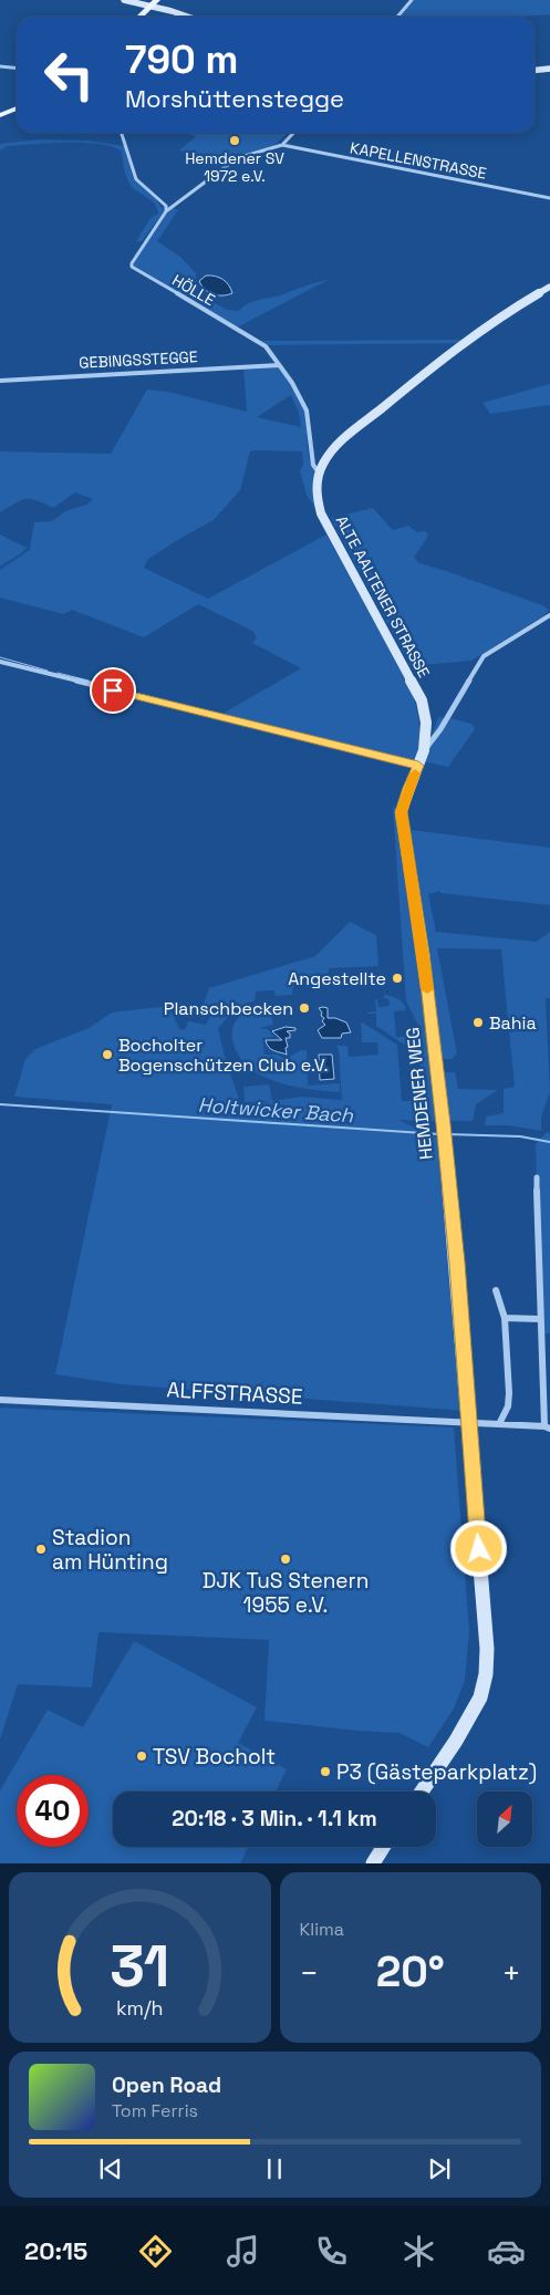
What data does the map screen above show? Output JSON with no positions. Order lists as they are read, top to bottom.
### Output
{
  "streets": {
    "street": [
      "KAPELLENSTRASSE",
      "HÖLLE",
      "GEBINGSSTEGGE",
      "ALTE AALTENER STRASSE",
      "HEMDENER WEG",
      "ALFFSTRASSE"
    ]
  },
  "crossings": [
    ["HÖLLE", "GEBINGSSTEGGE"],
    ["HÖLLE", "ALTE AALTENER STRASSE"],
    ["ALTE AALTENER STRASSE", "HEMDENER WEG"],
    ["HEMDENER WEG", "ALFFSTRASSE"]
  ],
  "water": ["Holtwicker Bach"],
  "places": [
    "Hemdener SV 1972 e.V.",
    "Angestellte",
    "Planschbecken",
    "Bahia",
    "Bocholter Bogenschützen Club e.V.",
    "Stadion am Hünting",
    "DJK TuS Stenern 1955 e.V.",
    "TSV Bocholt",
    "P3 (Gästeparkplatz)"
  ],
  "north": "top right",
  "page": {
    "turn": ["790 m", "Morshüttenstegge"],
    "limit": "40",
    "trip": "20:18 · 3 Min. · 1.1 km",
    "tile": "Klima",
    "heat": ["−", "20°", "+"],
    "song": ["Open Road", "Tom Ferris"],
    "tabs": "20:15",
    "gauge": ["31", "km/h"]
  }
}
